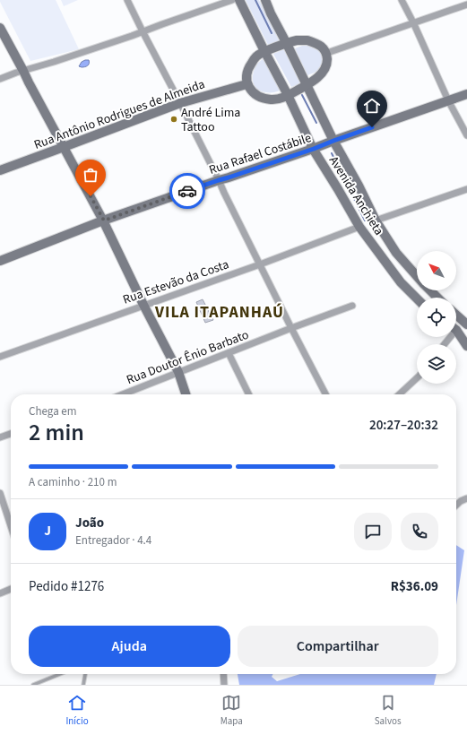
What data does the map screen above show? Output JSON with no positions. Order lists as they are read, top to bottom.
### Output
{
  "streets": {
    "street": [
      "Rua Antônio Rodrigues de Almeida",
      "Rua Rafael Costábile",
      "Avenida Anchieta",
      "Rua Estevão da Costa",
      "Rua Doutor Ênio Barbato"
    ]
  },
  "crossings": [
    ["Rua Rafael Costábile", "Avenida Anchieta"],
    ["Avenida Anchieta", "Rua Estevão da Costa"]
  ],
  "districts": ["VILA ITAPANHAÚ"],
  "places": ["André Lima Tattoo"],
  "north": "top left",
  "page": {
    "heading": ["2 min", "Chega em", "20:27–20:32"],
    "panel": [
      "João",
      "Entregador · 4.4",
      "Pedido #1276",
      "R$36.09"
    ],
    "bar": "A caminho · 210 m",
    "round": "J",
    "buttons": ["Ajuda", "Compartilhar"],
    "tabs": ["Início", "Mapa", "Salvos"]
  }
}
